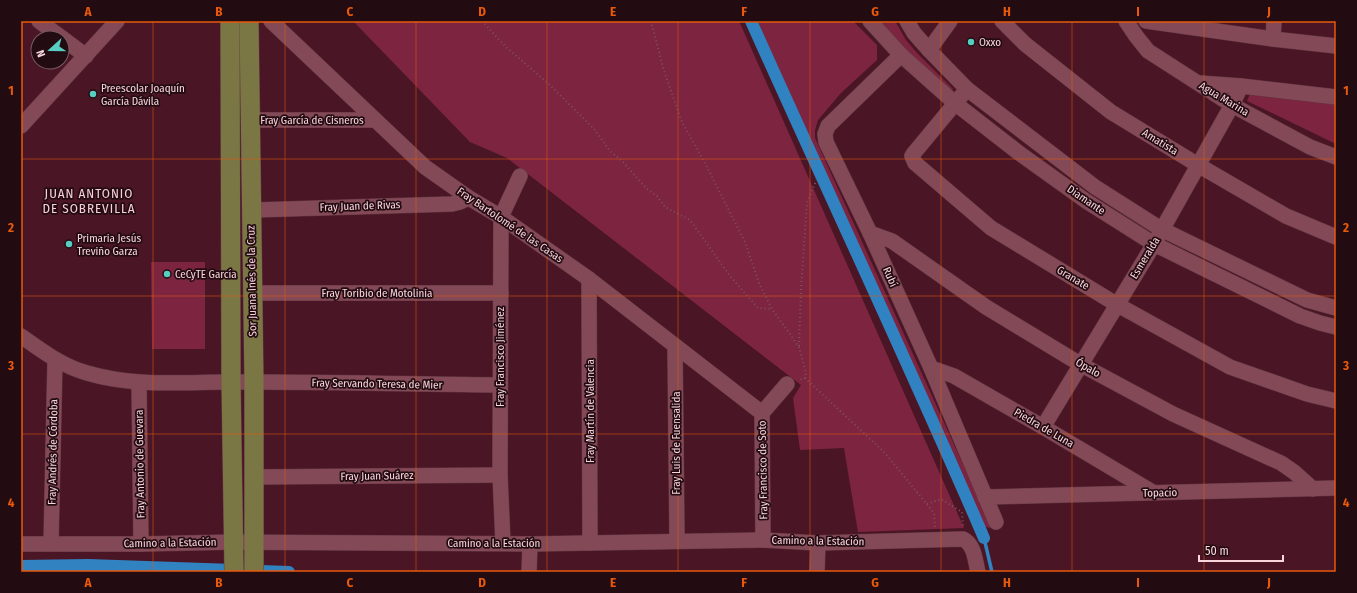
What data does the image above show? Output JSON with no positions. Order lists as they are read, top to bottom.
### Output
{
  "streets": {
    "main road": ["Sor Juana Inés de la Cruz"],
    "street": [
      "Agua Marina",
      "Fray García de Cisneros",
      "Amatista",
      "Diamante",
      "Fray Juan de Rivas",
      "Fray Bartolomé de las Casas",
      "Esmeralda",
      "Rubí",
      "Granate",
      "Fray Toribio de Motolinia",
      "Fray Francisco Jiménez",
      "Ópalo",
      "Fray Servando Teresa de Mier",
      "Fray Martín de Valencia",
      "Piedra de Luna",
      "Fray Luis de Fuensalida",
      "Fray Andrés de Córdoba",
      "Fray Antonio de Guevara",
      "Fray Francisco de Soto",
      "Fray Juan Suárez",
      "Topacio",
      "Camino a la Estación"
    ]
  },
  "crossings": [
    ["Agua Marina", "Esmeralda"],
    ["Fray García de Cisneros", "Fray Bartolomé de las Casas"],
    ["Fray García de Cisneros", "Sor Juana Inés de la Cruz"],
    ["Amatista", "Esmeralda"],
    ["Diamante", "Esmeralda"],
    ["Diamante", "Rubí"],
    ["Diamante", "Granate"],
    ["Fray Juan de Rivas", "Fray Bartolomé de las Casas"],
    ["Fray Juan de Rivas", "Sor Juana Inés de la Cruz"],
    ["Fray Bartolomé de las Casas", "Fray Francisco Jiménez"],
    ["Fray Bartolomé de las Casas", "Fray Martín de Valencia"],
    ["Fray Bartolomé de las Casas", "Fray Luis de Fuensalida"],
    ["Fray Bartolomé de las Casas", "Fray Francisco de Soto"],
    ["Esmeralda", "Granate"],
    ["Esmeralda", "Ópalo"],
    ["Esmeralda", "Piedra de Luna"],
    ["Rubí", "Ópalo"],
    ["Rubí", "Piedra de Luna"],
    ["Rubí", "Topacio"],
    ["Sor Juana Inés de la Cruz", "Fray Toribio de Motolinia"],
    ["Sor Juana Inés de la Cruz", "Fray Servando Teresa de Mier"],
    ["Sor Juana Inés de la Cruz", "Fray Juan Suárez"],
    ["Sor Juana Inés de la Cruz", "Camino a la Estación"],
    ["Fray Toribio de Motolinia", "Fray Francisco Jiménez"],
    ["Fray Francisco Jiménez", "Fray Servando Teresa de Mier"],
    ["Fray Francisco Jiménez", "Fray Juan Suárez"],
    ["Fray Francisco Jiménez", "Camino a la Estación"],
    ["Ópalo", "Topacio"],
    ["Fray Servando Teresa de Mier", "Fray Andrés de Córdoba"],
    ["Fray Servando Teresa de Mier", "Fray Antonio de Guevara"],
    ["Fray Martín de Valencia", "Camino a la Estación"],
    ["Piedra de Luna", "Topacio"],
    ["Fray Luis de Fuensalida", "Camino a la Estación"],
    ["Fray Andrés de Córdoba", "Camino a la Estación"],
    ["Fray Antonio de Guevara", "Camino a la Estación"],
    ["Fray Francisco de Soto", "Camino a la Estación"]
  ],
  "districts": ["JUAN ANTONIO DE SOBREVILLA"],
  "places": [
    "Oxxo",
    "Preescolar Joaquín García Dávila",
    "Primaria Jesús Treviño Garza",
    "CeCyTE García"
  ],
  "scale_bar": "50 m",
  "north": "left",
  "grid": {
    "columns": [
      "A",
      "B",
      "C",
      "D",
      "E",
      "F",
      "G",
      "H",
      "I",
      "J"
    ],
    "rows": [
      "1",
      "2",
      "3",
      "4"
    ]
  }
}
